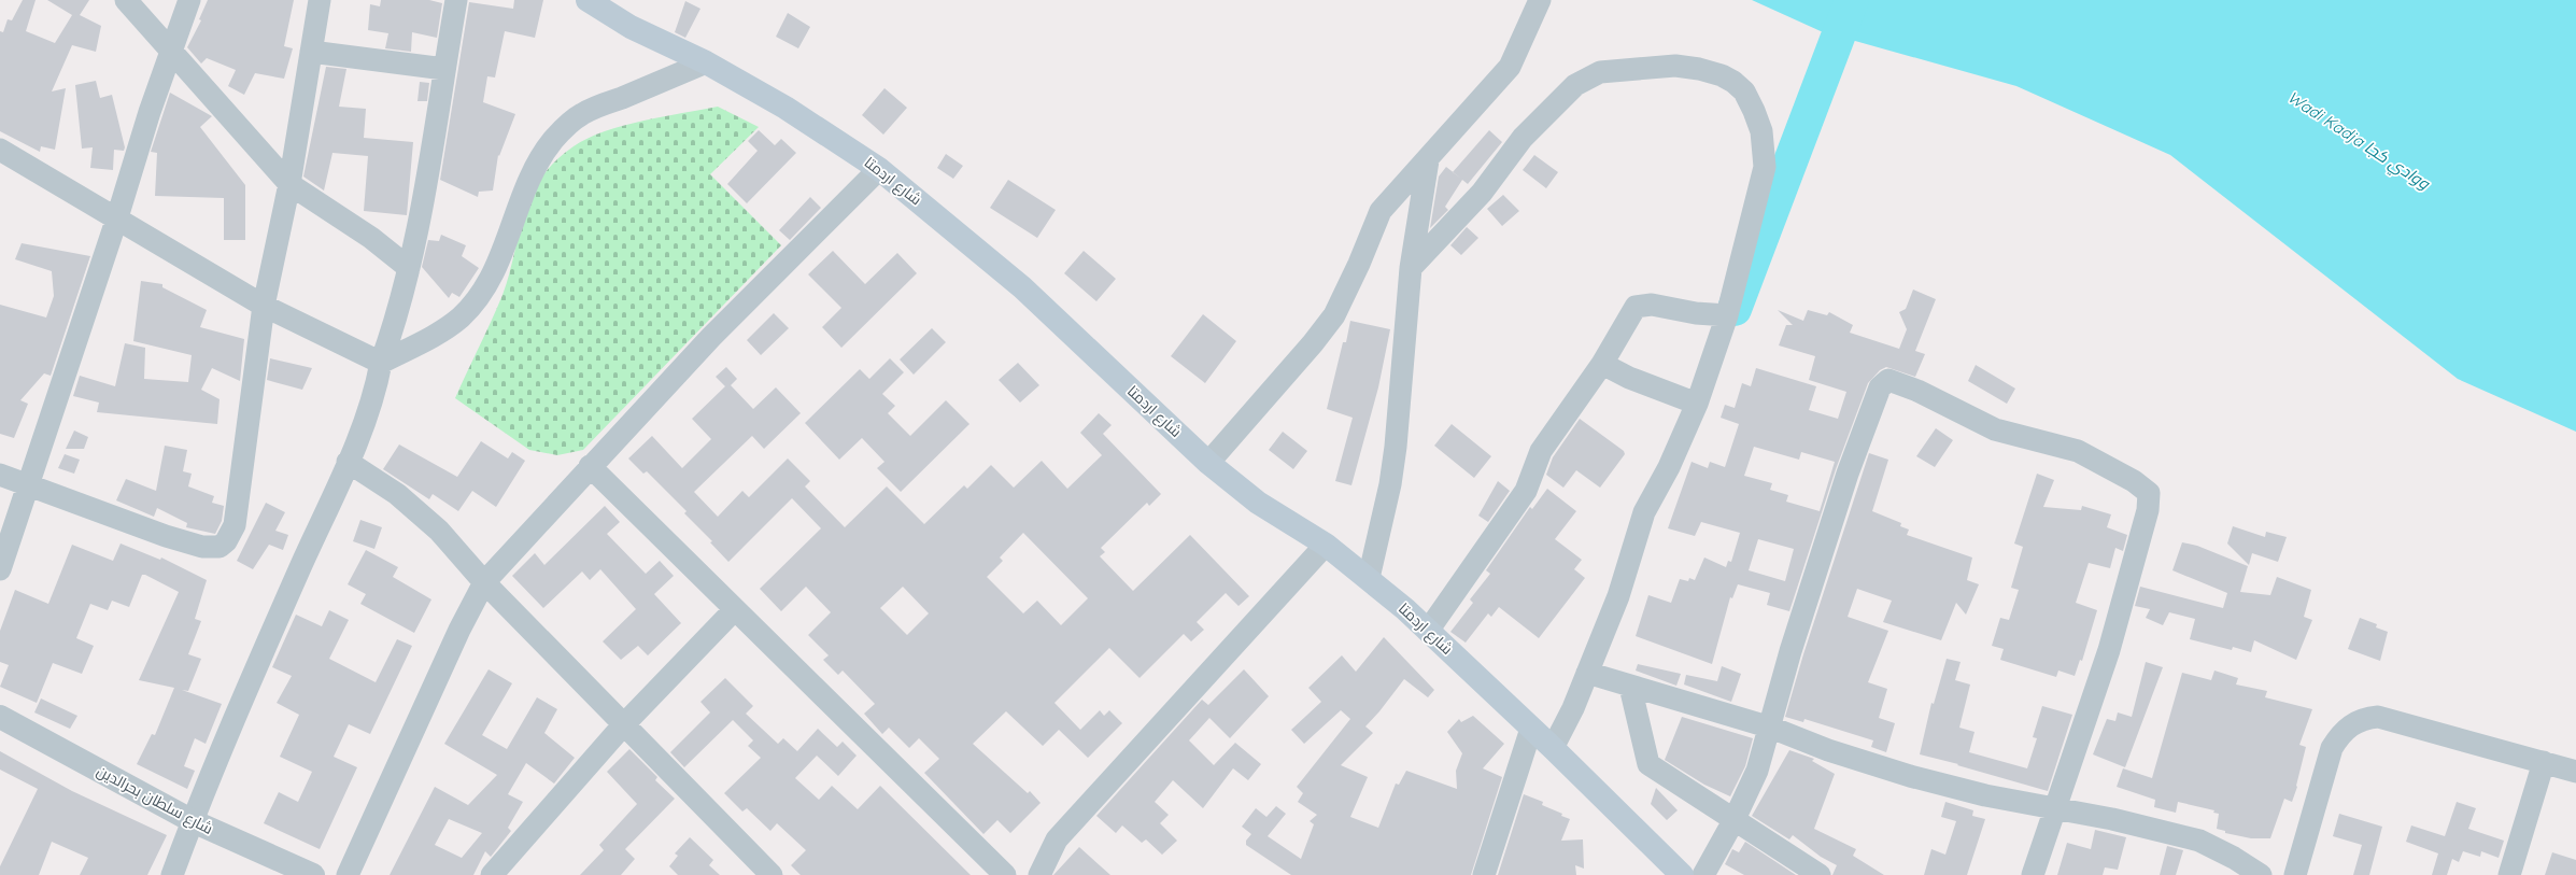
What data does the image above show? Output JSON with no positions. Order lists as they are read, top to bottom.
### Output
{
  "streets": {
    "main road": ["شارع اردمتا"],
    "street": ["شارع سلطان بحرالدين"]
  },
  "water": ["Wadi Kadja ووادي كجا"]
}
